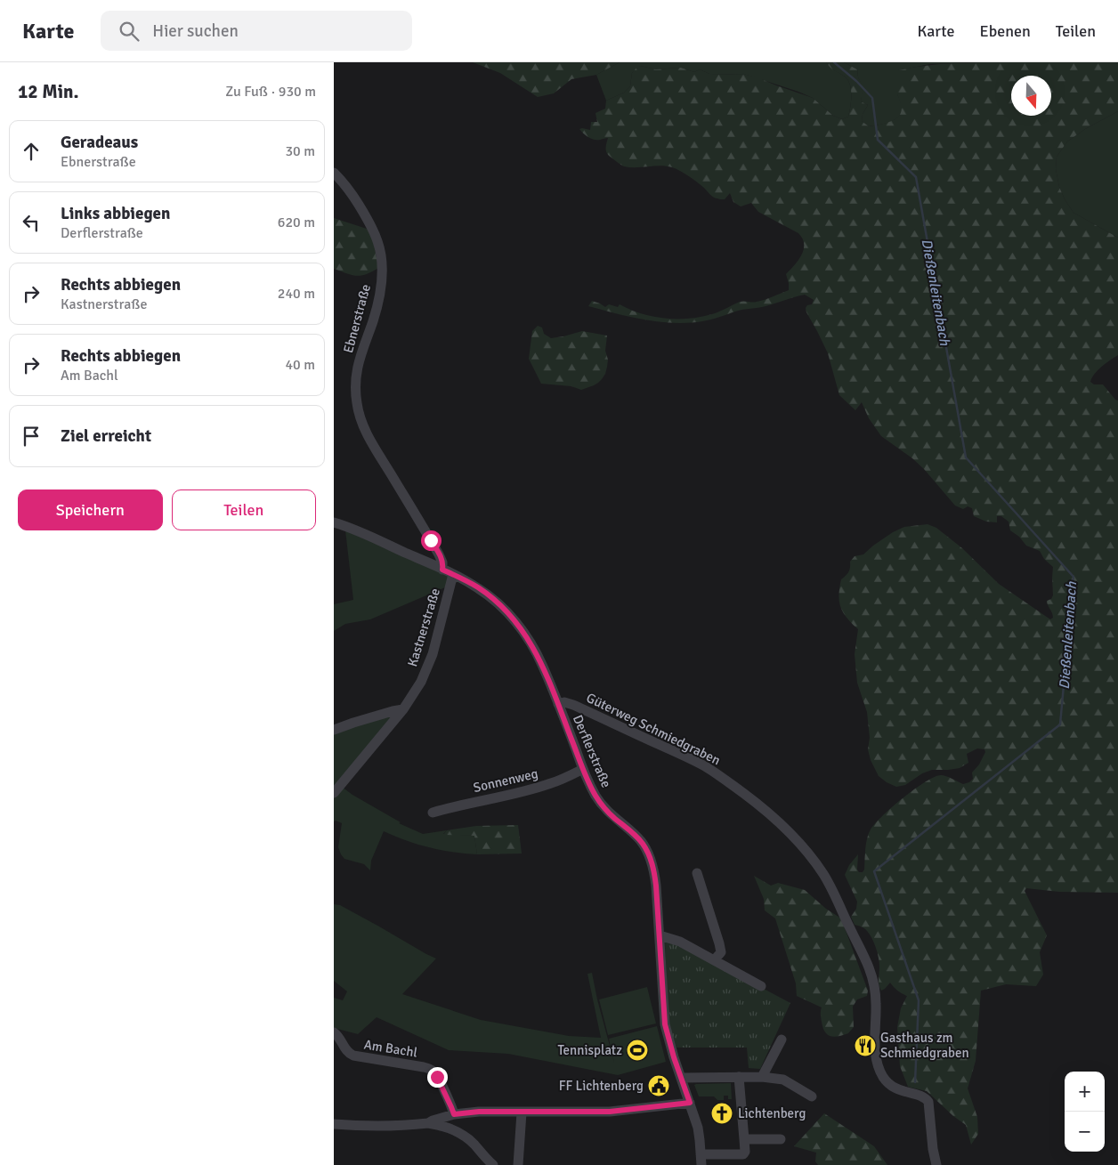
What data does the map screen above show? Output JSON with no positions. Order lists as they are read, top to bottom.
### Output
{
  "streets": {
    "street": [
      "Ebnerstraße",
      "Kastnerstraße",
      "Güterweg Schmiedgraben",
      "Derflerstraße",
      "Sonnenweg",
      "Am Bachl"
    ]
  },
  "crossings": [
    ["Ebnerstraße", "Derflerstraße"],
    ["Kastnerstraße", "Derflerstraße"],
    ["Güterweg Schmiedgraben", "Derflerstraße"],
    ["Derflerstraße", "Sonnenweg"]
  ],
  "water": ["Dießenleitenbach"],
  "places": {
    "restaurant": ["Gasthaus zm Schmiedgraben"],
    "sports": ["Tennisplatz"],
    "public building": ["FF Lichtenberg"],
    "church": ["Lichtenberg"]
  },
  "north": "bottom",
  "page": {
    "header": "Karte",
    "search": "Hier suchen",
    "nav": ["Karte", "Ebenen", "Teilen"],
    "heading": ["12 Min.", "Zu Fuß · 930 m"],
    "list": [
      ["Geradeaus", "Ebnerstraße", "30 m"],
      ["Links abbiegen", "Derflerstraße", "620 m"],
      ["Rechts abbiegen", "Kastnerstraße", "240 m"],
      ["Rechts abbiegen", "Am Bachl", "40 m"],
      "Ziel erreicht"
    ],
    "buttons": ["Speichern", "Teilen"],
    "map_buttons": ["+", "−"]
  }
}
